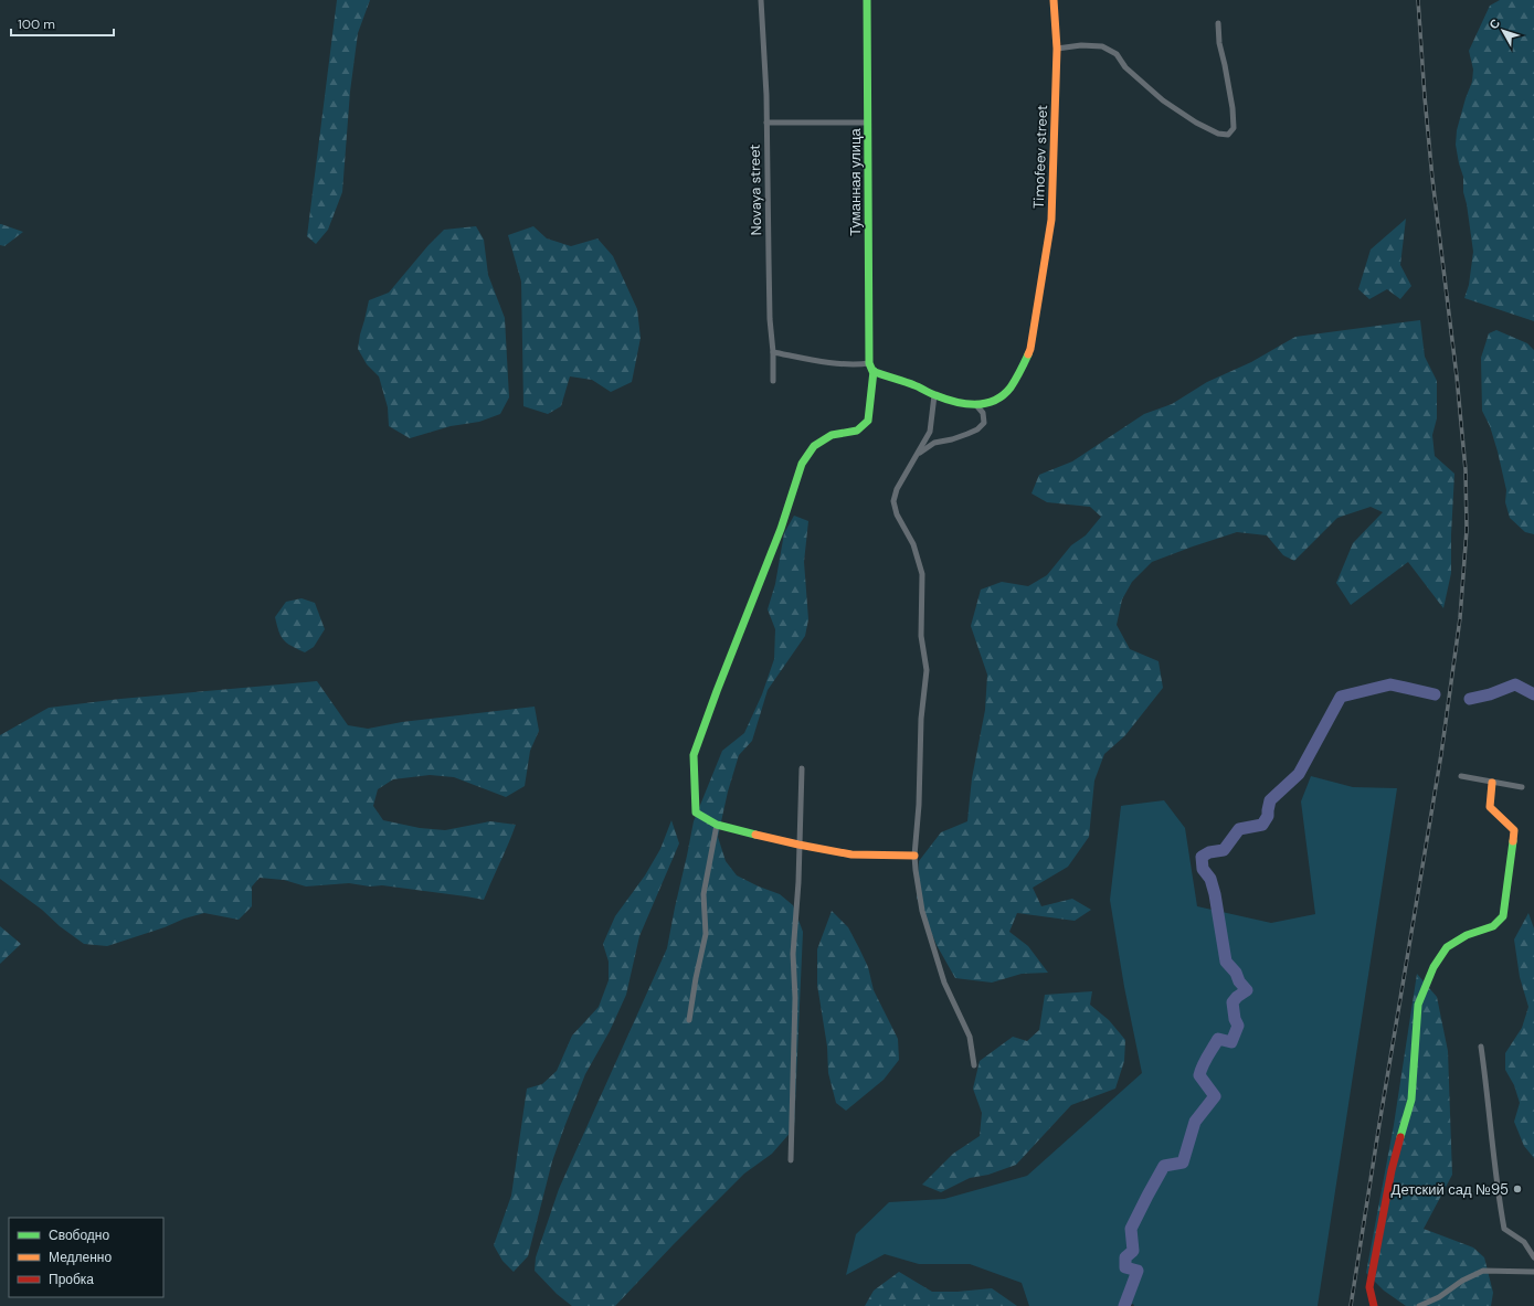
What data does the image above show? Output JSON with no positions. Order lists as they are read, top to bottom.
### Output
{
  "streets": {
    "street": ["Timofeev street", "Туманная улица", "Novaya street"]
  },
  "places": ["Детский сад №95"],
  "legend": ["Свободно", "Медленно", "Пробка"],
  "scale_bar": "100 m",
  "north": "top left"
}
